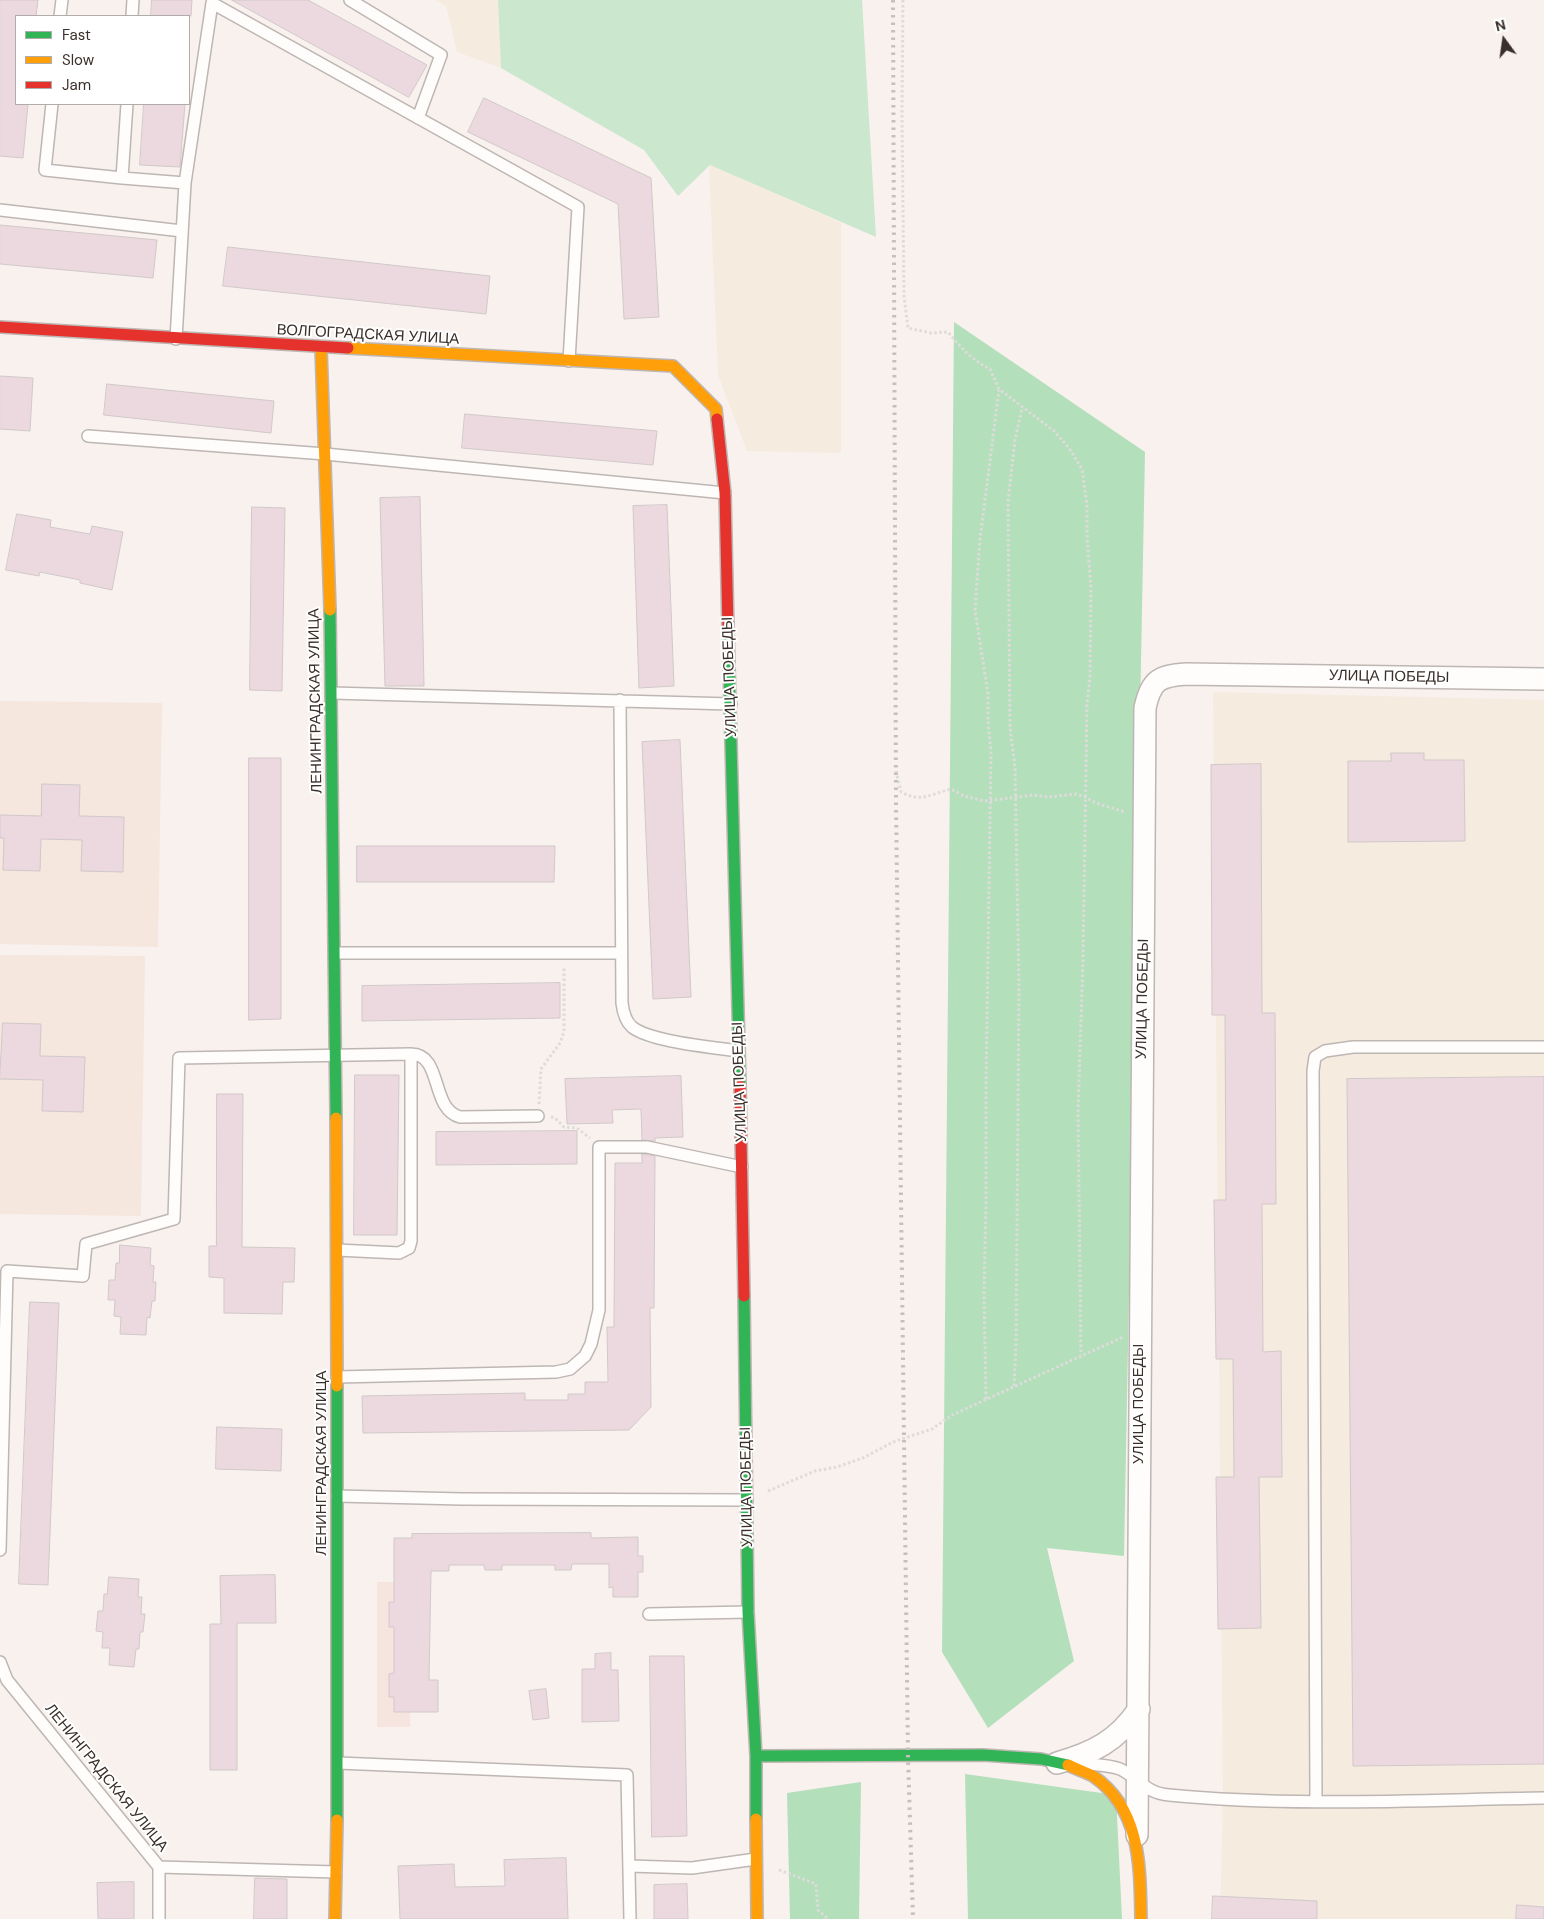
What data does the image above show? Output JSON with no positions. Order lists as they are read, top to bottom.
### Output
{
  "streets": {
    "street": ["ВОЛГОГРАДСКАЯ УЛИЦА", "УЛИЦА ПОБЕДЫ", "ЛЕНИНГРАДСКАЯ УЛИЦА"]
  },
  "crossings": [
    ["ВОЛГОГРАДСКАЯ УЛИЦА", "УЛИЦА ПОБЕДЫ"],
    ["ВОЛГОГРАДСКАЯ УЛИЦА", "ЛЕНИНГРАДСКАЯ УЛИЦА"]
  ],
  "legend": ["Fast", "Slow", "Jam"],
  "north": "top"
}
